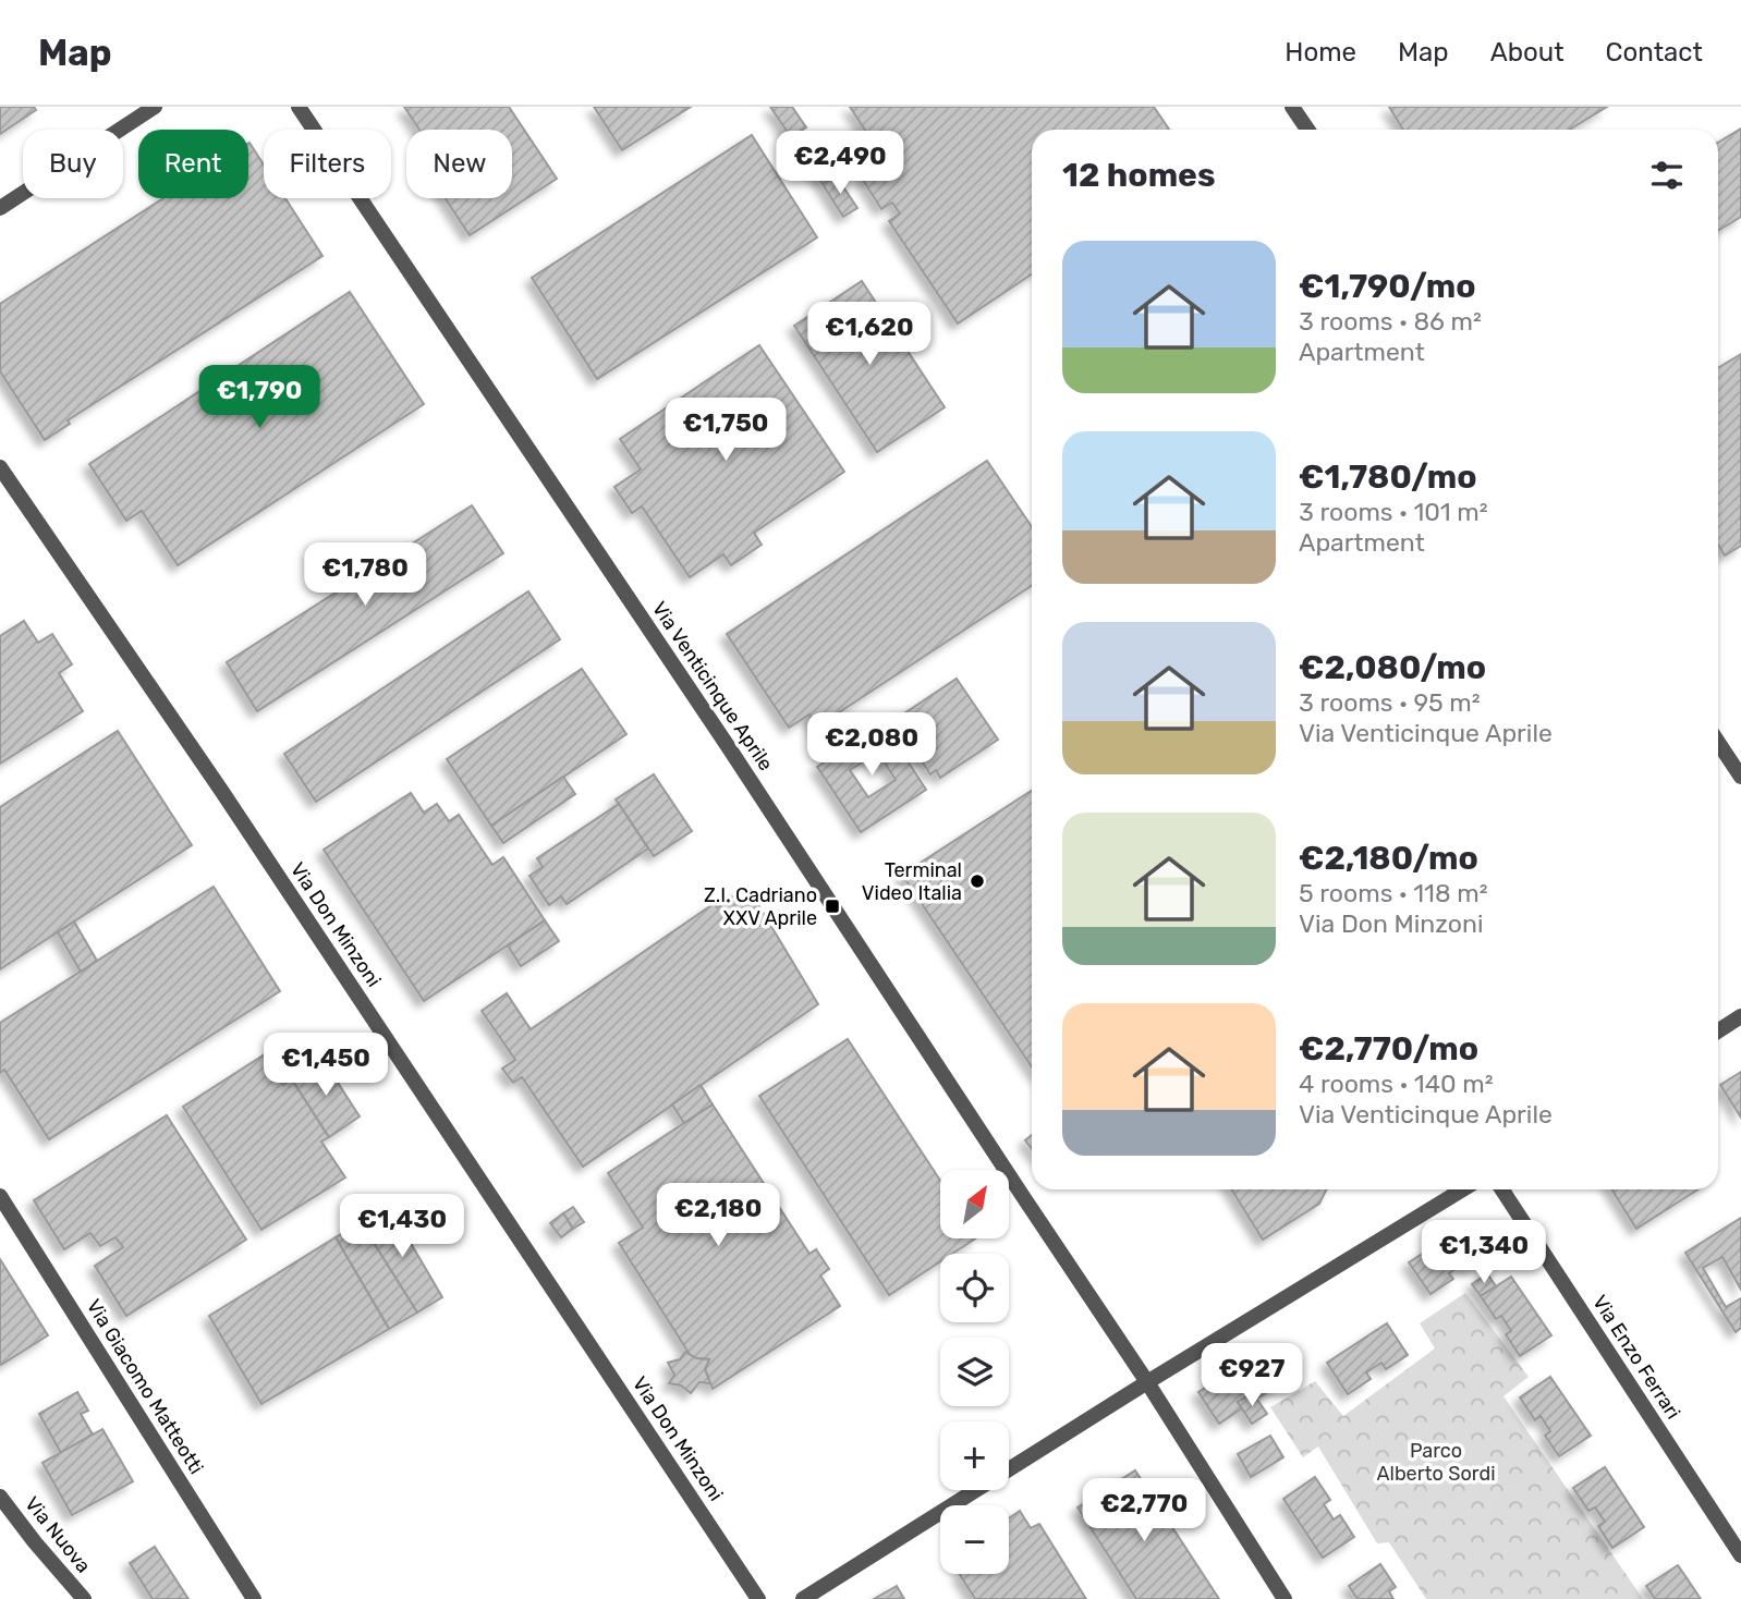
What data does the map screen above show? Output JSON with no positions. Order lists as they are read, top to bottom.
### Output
{
  "streets": {
    "street": [
      "Via Venticinque Aprile",
      "Via Don Minzoni",
      "Via Enzo Ferrari",
      "Via Giacomo Matteotti",
      "Via Nuova"
    ]
  },
  "parks": ["Parco Alberto Sordi"],
  "places": {
    "other": ["Terminal Video Italia"],
    "transit": ["Z.I. Cadriano XXV Aprile"]
  },
  "north": "top right",
  "page": {
    "header": "Map",
    "nav": [
      "Home",
      "Map",
      "About",
      "Contact"
    ],
    "chip": [
      "Buy",
      "Rent",
      "Filters",
      "New"
    ],
    "heading": "12 homes",
    "price": [
      "€2,490",
      "€1,620",
      "€1,790",
      "€1,750",
      "€1,780",
      "€2,080",
      "€1,450",
      "€2,180",
      "€1,430",
      "€1,340",
      "€927",
      "€2,770"
    ],
    "list": [
      {
        "name": "€1,790/mo",
        "note": "3 rooms · 86 m² · Apartment"
      },
      {
        "name": "€1,780/mo",
        "note": "3 rooms · 101 m² · Apartment"
      },
      {
        "name": "€2,080/mo",
        "note": "3 rooms · 95 m² · Via Venticinque Aprile"
      },
      {
        "name": "€2,180/mo",
        "note": "5 rooms · 118 m² · Via Don Minzoni"
      },
      {
        "name": "€2,770/mo",
        "note": "4 rooms · 140 m² · Via Venticinque Aprile"
      }
    ],
    "map_buttons": ["+", "−"]
  }
}
